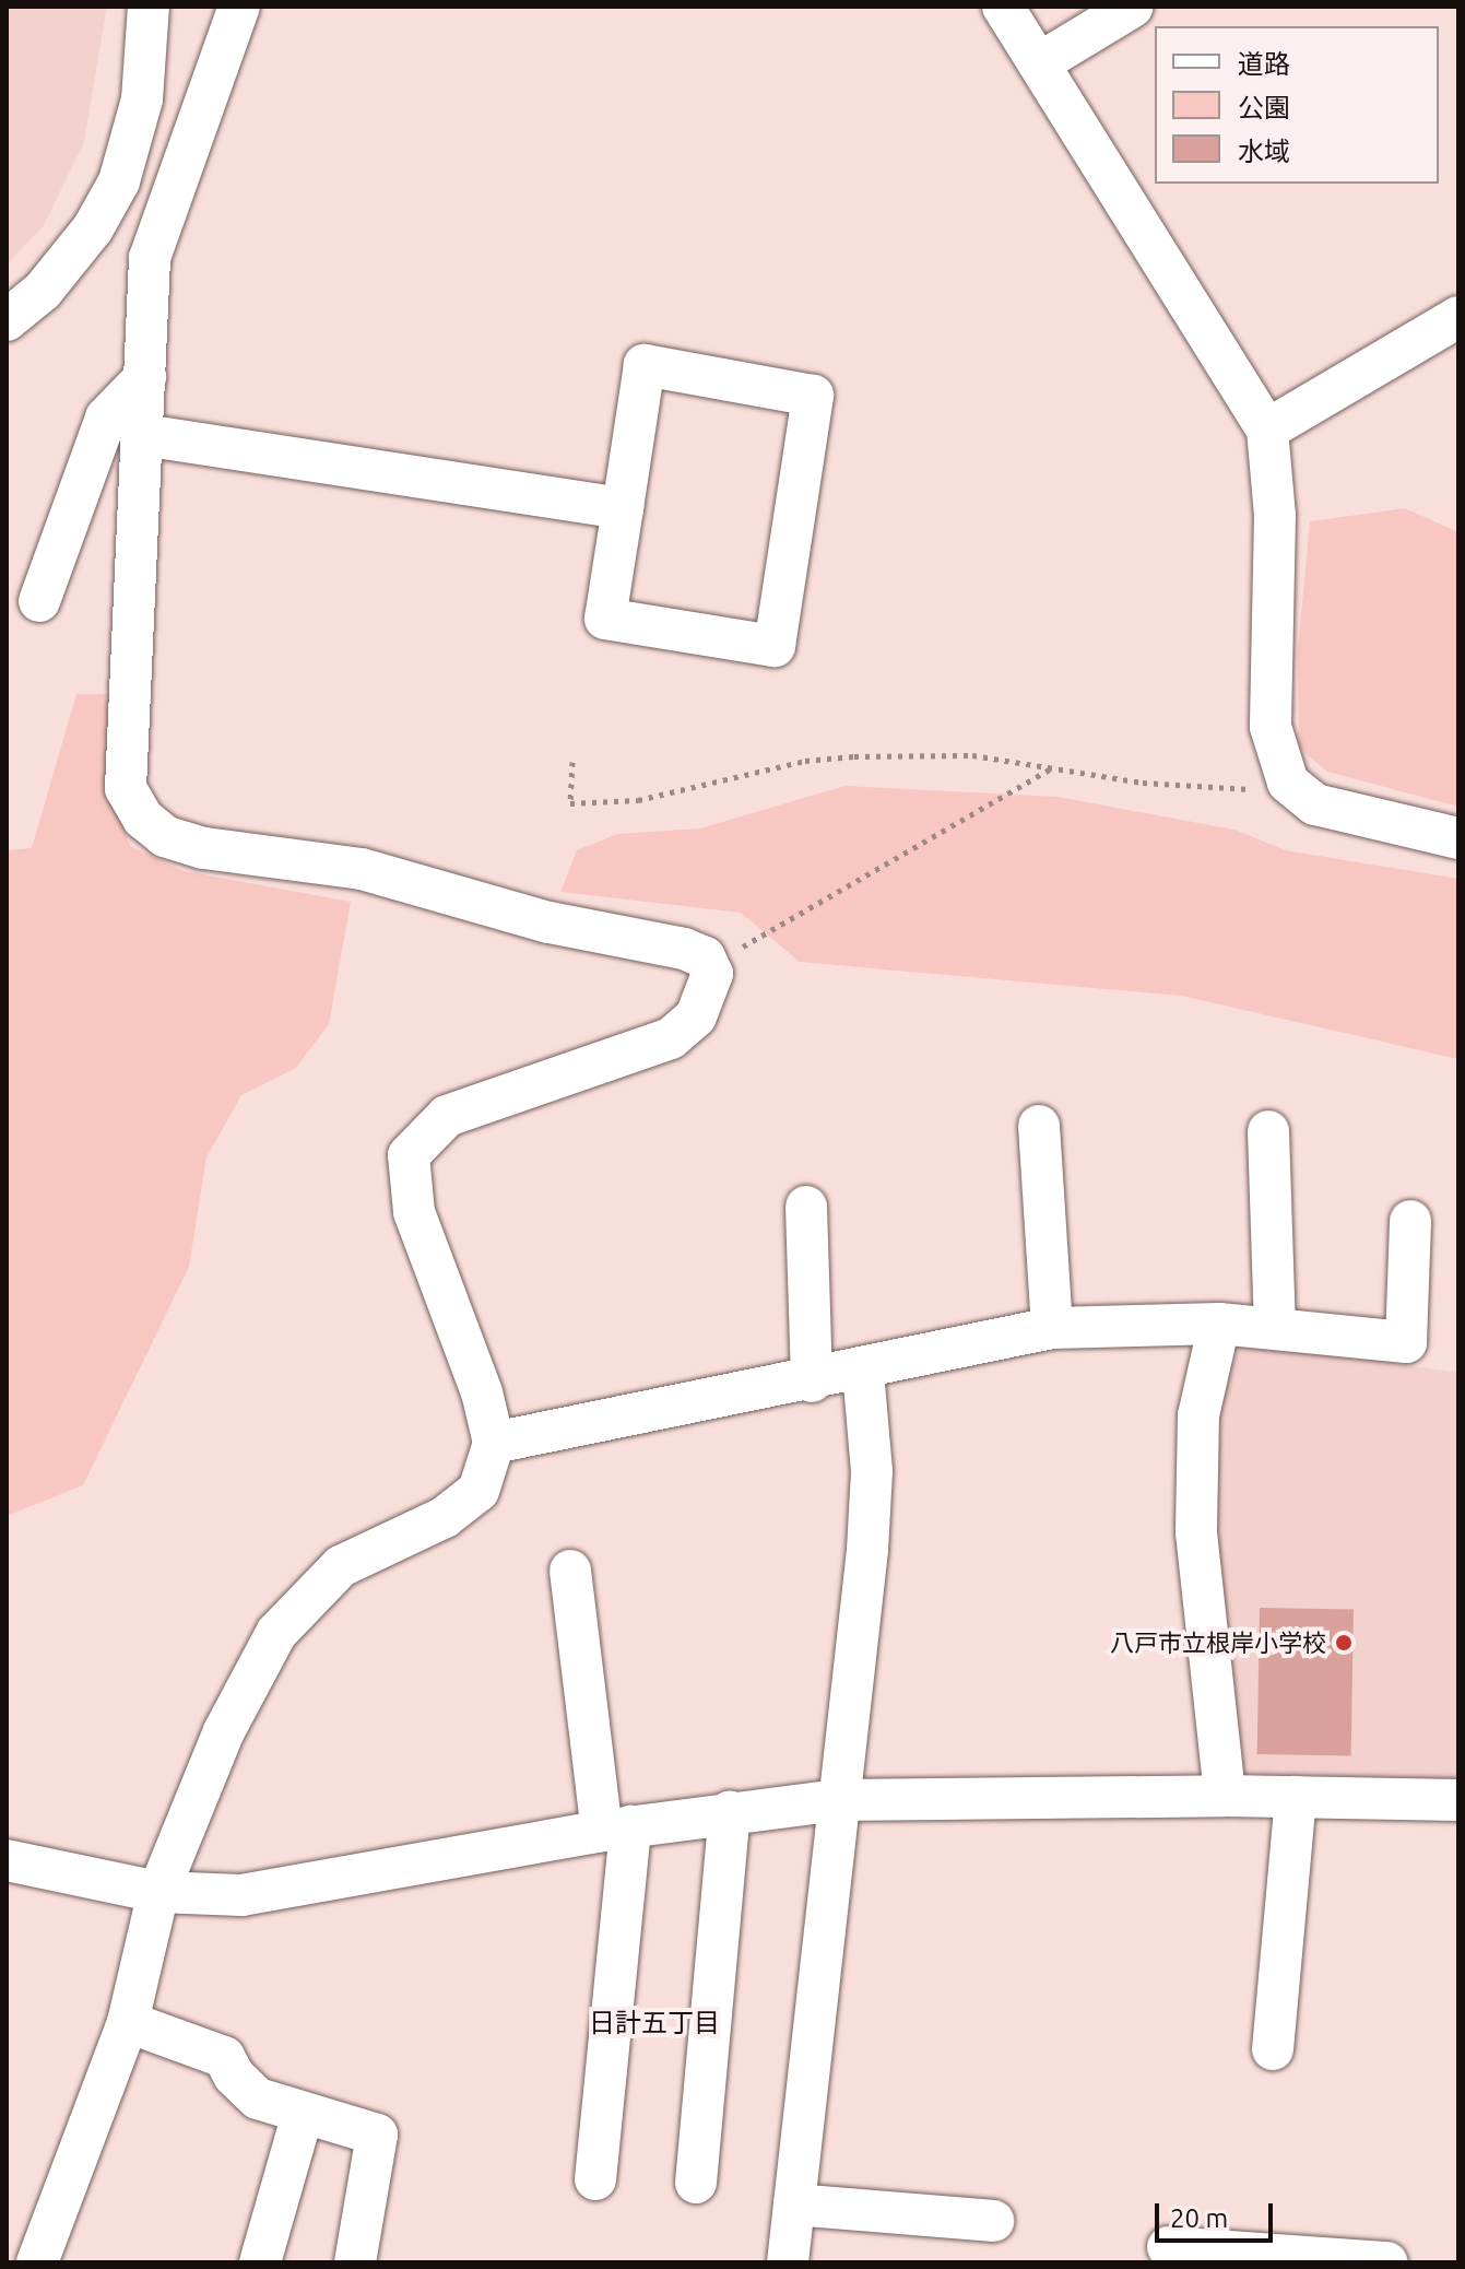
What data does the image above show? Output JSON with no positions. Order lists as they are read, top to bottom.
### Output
{
  "districts": ["日計五丁目"],
  "places": ["八戸市立根岸小学校"],
  "legend": ["道路", "公園", "水域"],
  "scale_bar": "20 m"
}
